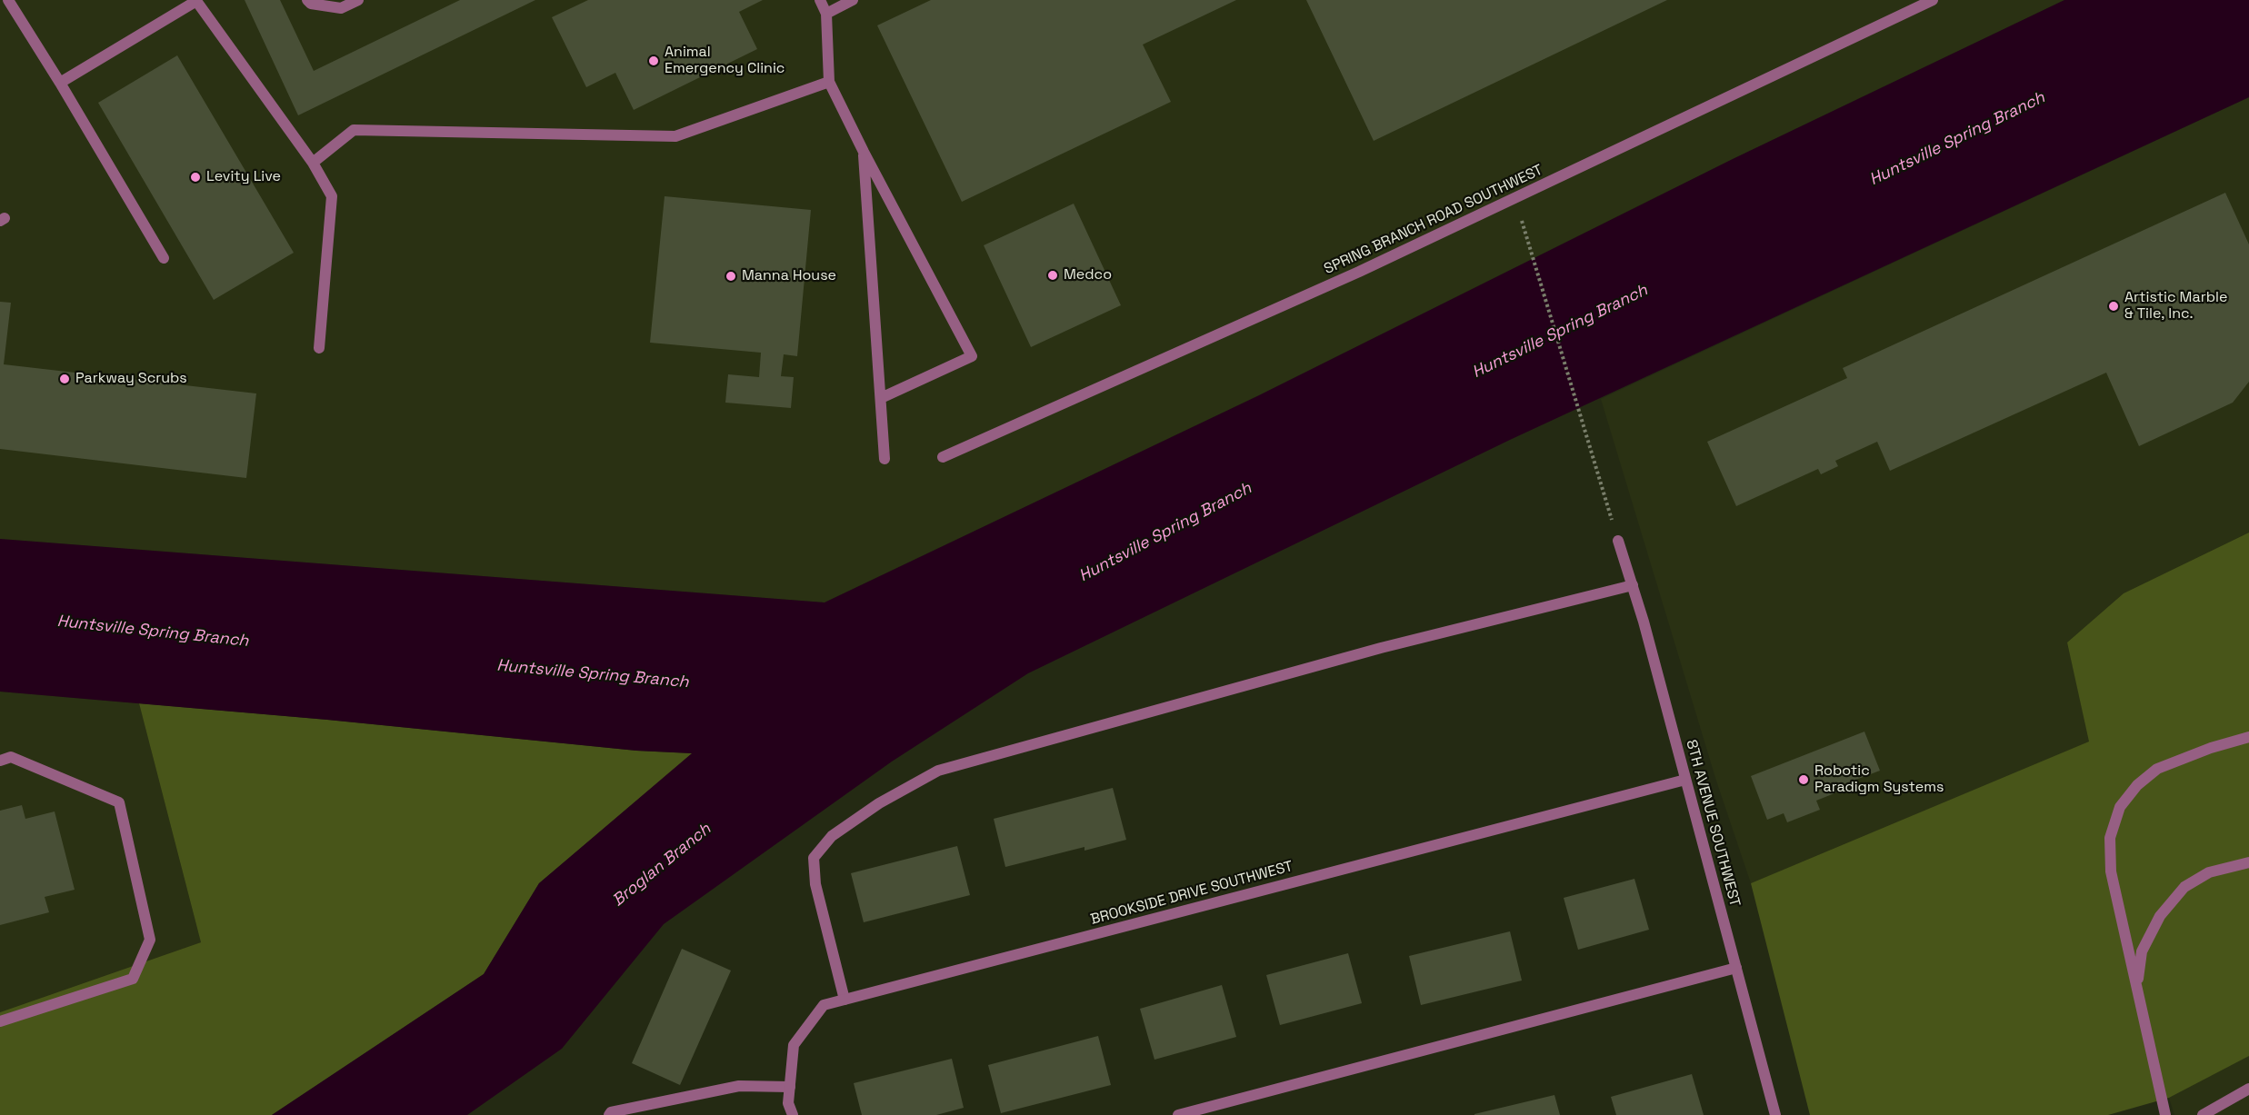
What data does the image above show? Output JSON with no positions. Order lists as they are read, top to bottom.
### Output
{
  "streets": {
    "street": ["SPRING BRANCH ROAD SOUTHWEST", "8TH AVENUE SOUTHWEST", "BROOKSIDE DRIVE SOUTHWEST"]
  },
  "crossings": [
    ["8TH AVENUE SOUTHWEST", "BROOKSIDE DRIVE SOUTHWEST"]
  ],
  "water": ["Huntsville Spring Branch", "Broglan Branch"],
  "places": [
    "Animal Emergency Clinic",
    "Levity Live",
    "Medco",
    "Manna House",
    "Artistic Marble & Tile, Inc.",
    "Parkway Scrubs",
    "Robotic Paradigm Systems"
  ]
}
